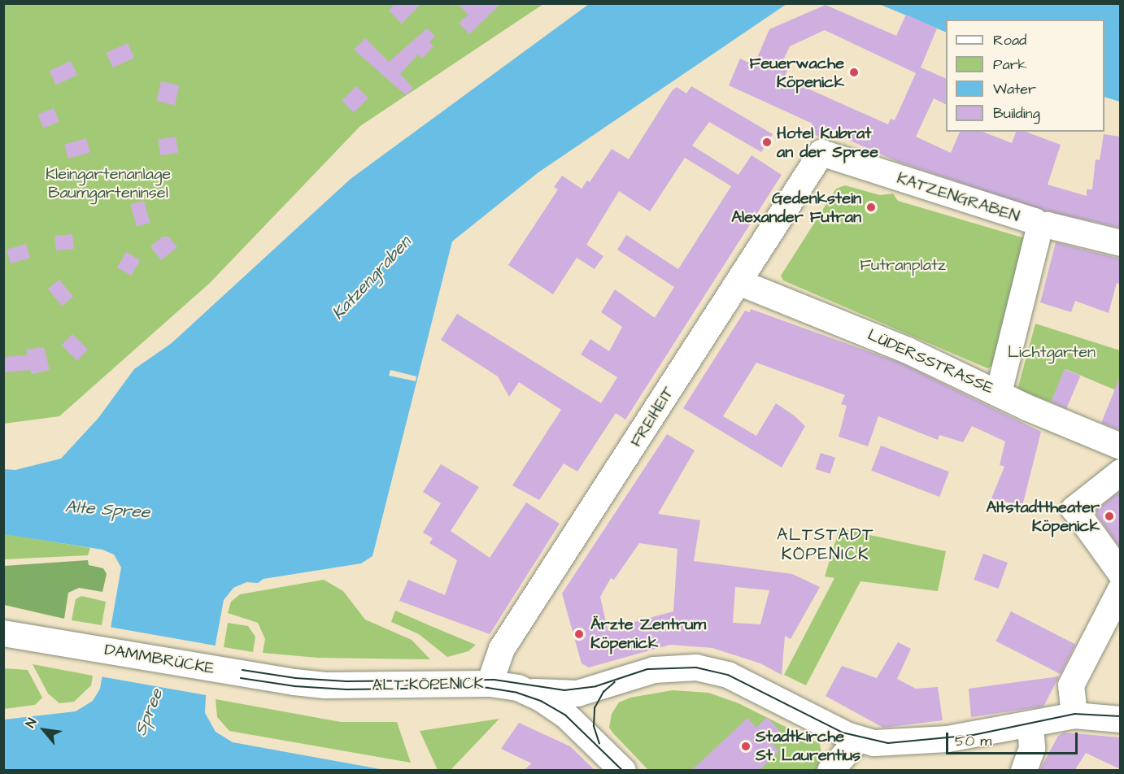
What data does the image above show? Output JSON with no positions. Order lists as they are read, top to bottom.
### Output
{
  "streets": {
    "street": [
      "KATZENGRABEN",
      "LÜDERSSTRASSE",
      "FREIHEIT",
      "DAMMBRÜCKE",
      "ALT-KÖPENICK"
    ]
  },
  "crossings": [
    ["KATZENGRABEN", "FREIHEIT"],
    ["LÜDERSSTRASSE", "FREIHEIT"],
    ["FREIHEIT", "ALT-KÖPENICK"],
    ["DAMMBRÜCKE", "ALT-KÖPENICK"]
  ],
  "districts": ["ALTSTADT KÖPENICK"],
  "water": ["Katzengraben", "Alte Spree", "Spree"],
  "parks": ["Kleingartenanlage Baumgarteninsel", "Futranplatz", "Lichtgarten"],
  "places": [
    "Feuerwache Köpenick",
    "Hotel Kubrat an der Spree",
    "Gedenkstein Alexander Futran",
    "Altstadttheater Köpenick",
    "Ärzte Zentrum Köpenick",
    "Stadtkirche St. Laurentius"
  ],
  "legend": [
    "Road",
    "Park",
    "Water",
    "Building"
  ],
  "scale_bar": "50 m",
  "north": "top left"
}
